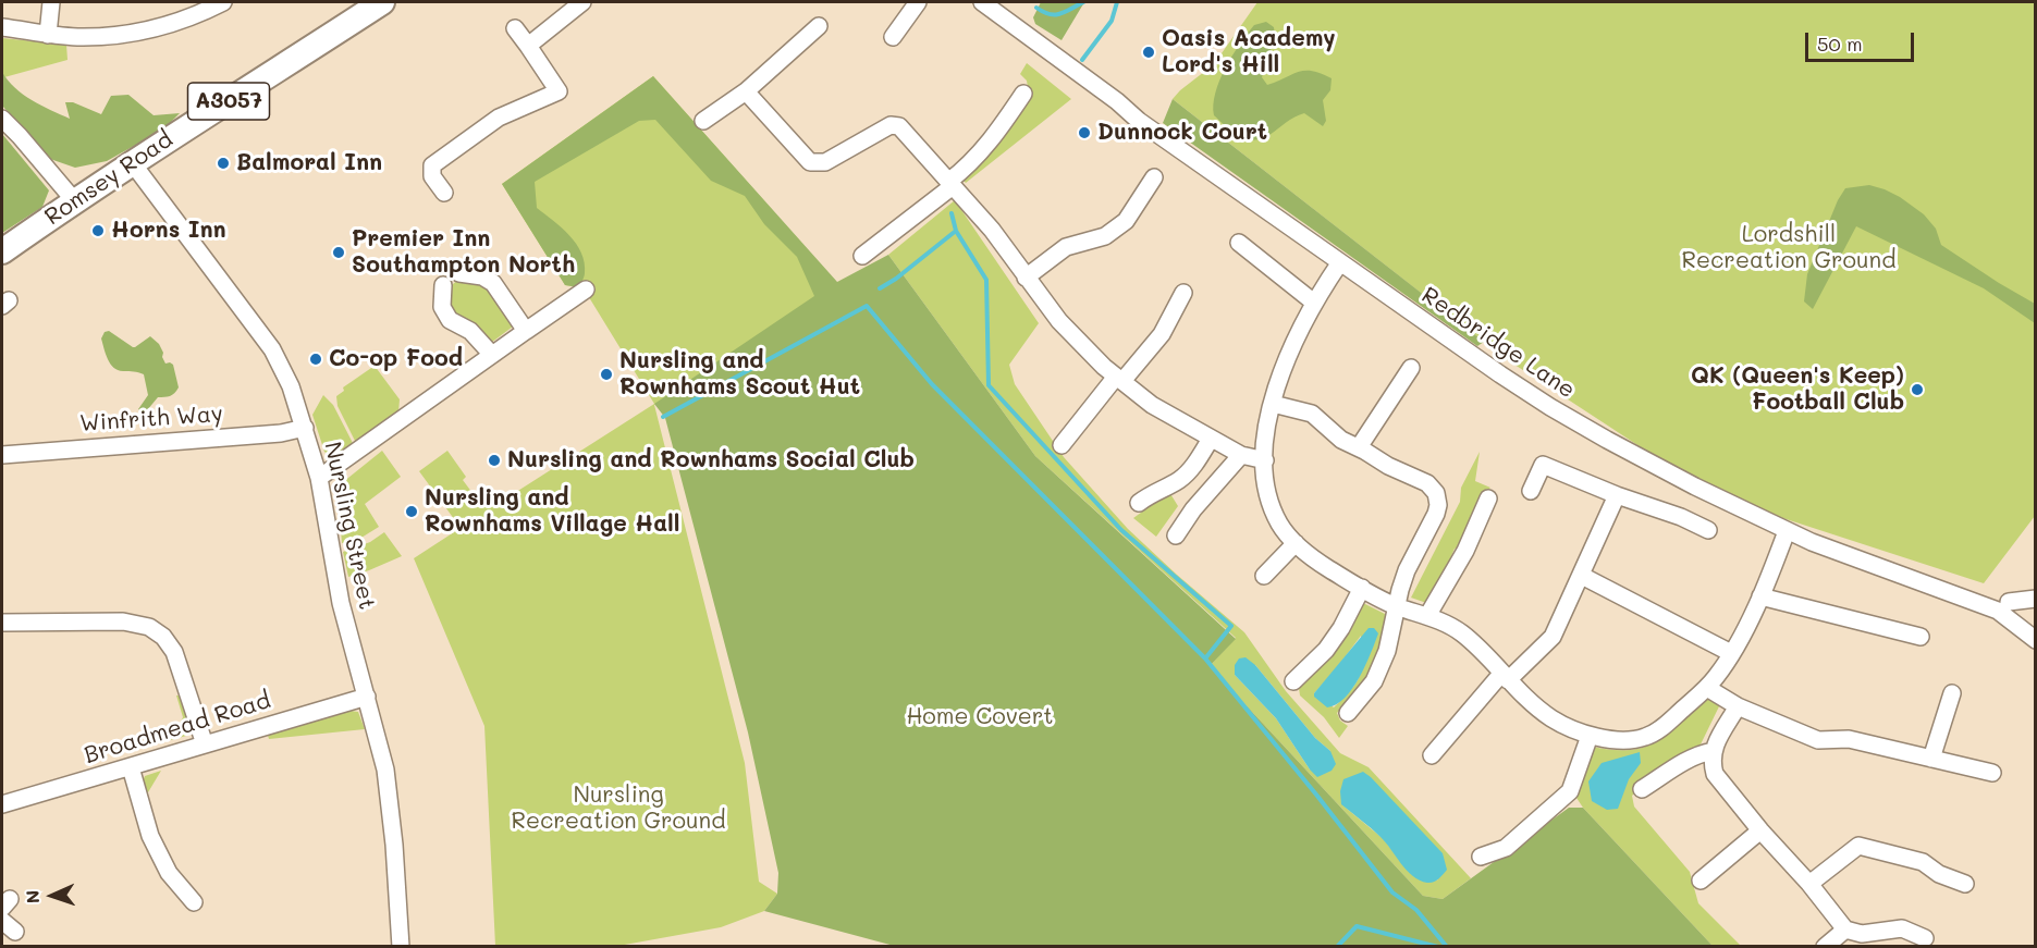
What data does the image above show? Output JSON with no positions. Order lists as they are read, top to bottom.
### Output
{
  "streets": {
    "main road": ["A3057", "Romsey Road"],
    "street": [
      "Redbridge Lane",
      "Winfrith Way",
      "Nursling Street",
      "Broadmead Road"
    ]
  },
  "crossings": [
    ["Romsey Road", "Nursling Street"],
    ["Winfrith Way", "Nursling Street"],
    ["Nursling Street", "Broadmead Road"]
  ],
  "parks": ["Lordshill Recreation Ground", "Home Covert", "Nursling Recreation Ground"],
  "places": [
    "Oasis Academy Lord's Hill",
    "Dunnock Court",
    "Balmoral Inn",
    "Horns Inn",
    "Premier Inn Southampton North",
    "Co-op Food",
    "Nursling and Rownhams Scout Hut",
    "QK (Queen's Keep) Football Club",
    "Nursling and Rownhams Social Club",
    "Nursling and Rownhams Village Hall"
  ],
  "scale_bar": "50 m",
  "north": "left"
}
